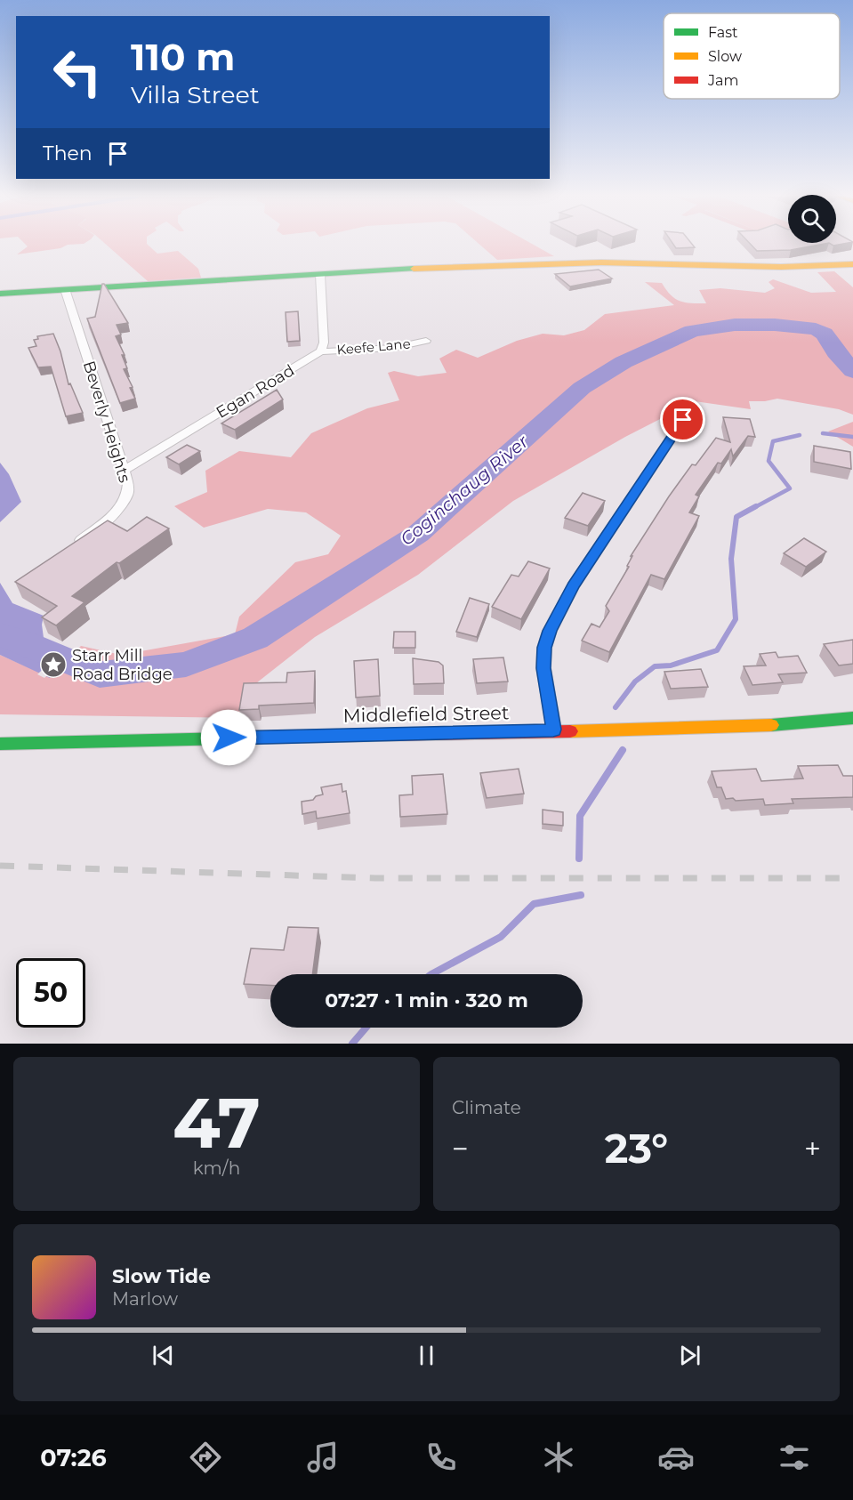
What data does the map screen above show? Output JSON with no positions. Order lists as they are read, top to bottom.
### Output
{
  "streets": {
    "main road": ["Middlefield Street"],
    "street": ["Keefe Lane", "Egan Road", "Beverly Heights"]
  },
  "crossings": [
    ["Keefe Lane", "Egan Road"],
    ["Egan Road", "Beverly Heights"]
  ],
  "water": ["Coginchaug River"],
  "places": {
    "place": ["Starr Mill Road Bridge"]
  },
  "legend": ["Fast", "Slow", "Jam"],
  "page": {
    "turn": ["110 m", "Villa Street"],
    "then": "Then",
    "limit": "50",
    "trip": "07:27 · 1 min · 320 m",
    "tile": [
      ["47", "km/h"],
      "Climate"
    ],
    "heat": ["−", "23°", "+"],
    "song": ["Slow Tide", "Marlow"],
    "tabs": "07:26"
  }
}
